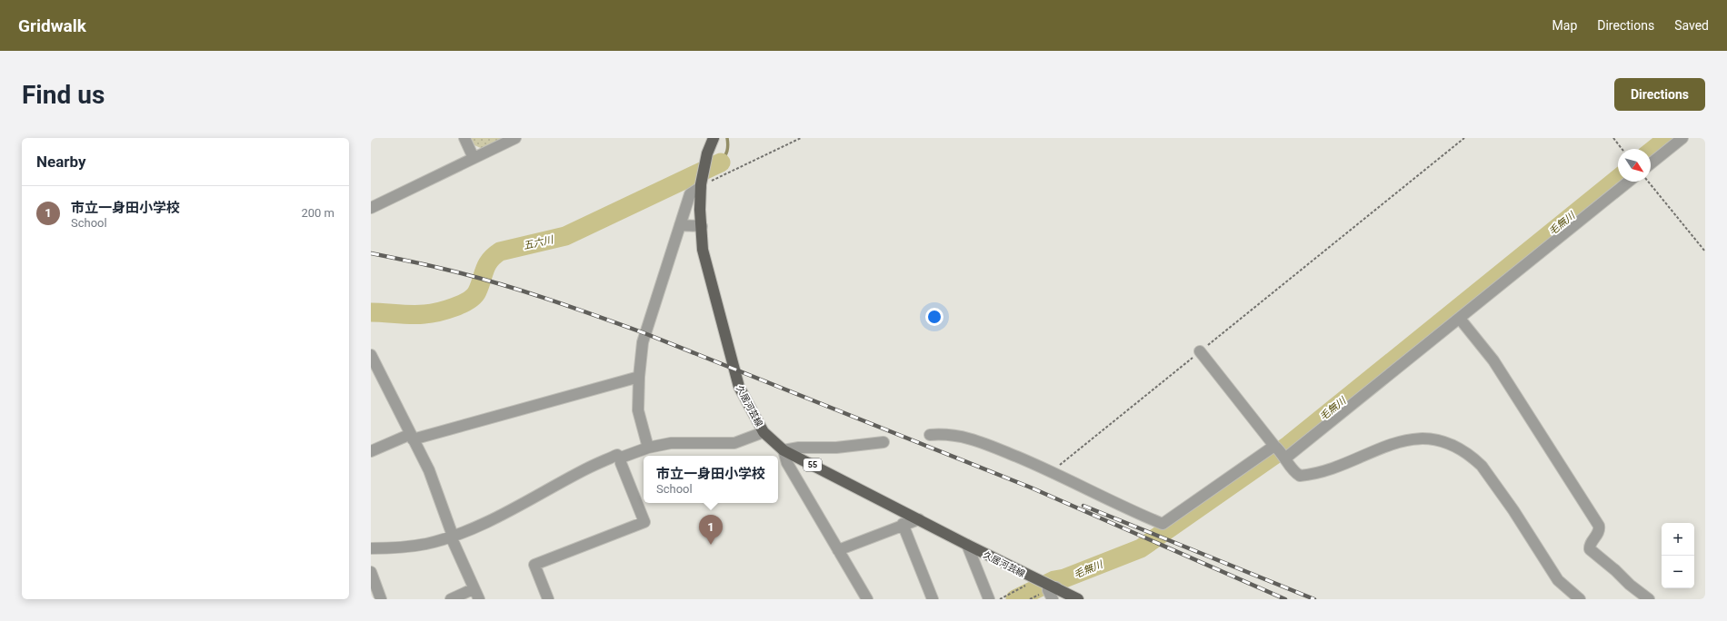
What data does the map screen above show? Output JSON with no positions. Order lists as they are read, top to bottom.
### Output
{
  "streets": {
    "main road": ["久居河芸線", "55"]
  },
  "water": ["毛無川", "五六川"],
  "north": "bottom right",
  "page": {
    "header": "Gridwalk",
    "nav": ["Map", "Directions", "Saved"],
    "buttons": "Directions",
    "title": "Find us",
    "heading": "Nearby",
    "list": [
      {
        "mark": "1",
        "name": "市立一身田小学校",
        "note": "School",
        "value": "200 m"
      }
    ],
    "popup": ["市立一身田小学校", "School"],
    "pins": "1",
    "map_buttons": ["+", "−"]
  }
}
